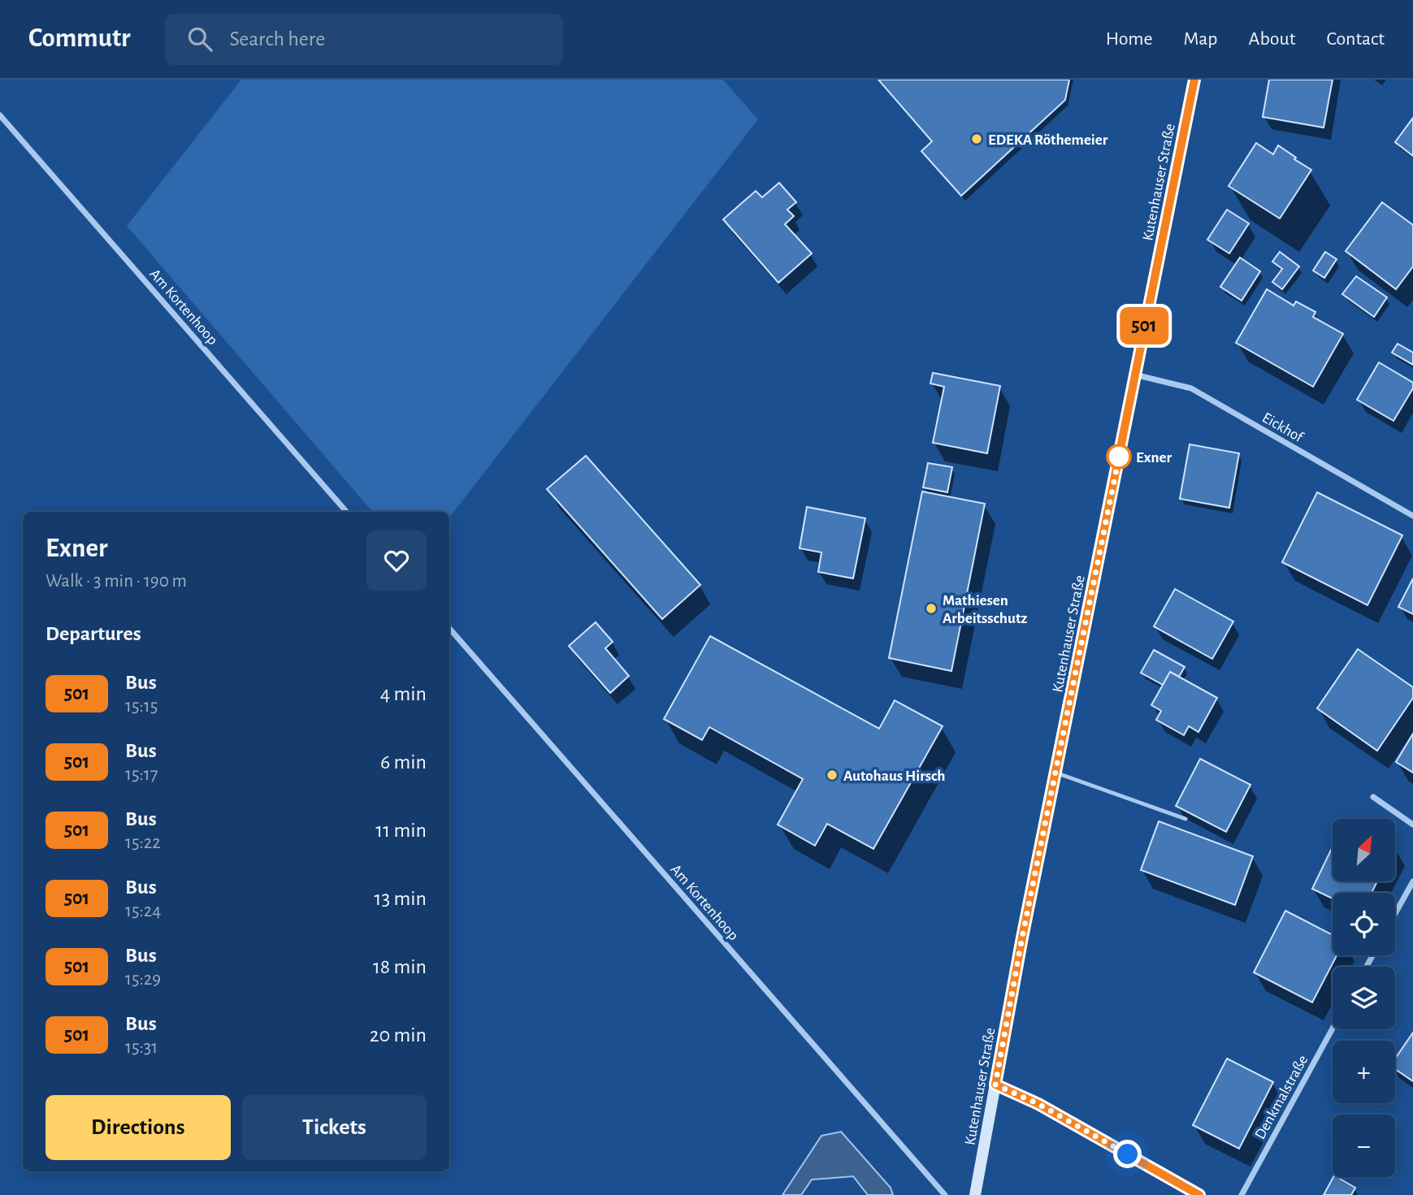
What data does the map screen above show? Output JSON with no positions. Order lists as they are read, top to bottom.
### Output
{
  "streets": {
    "street": [
      "Kutenhauser Straße",
      "Am Kortenhoop",
      "Eickhof",
      "Denkmalstraße"
    ]
  },
  "crossings": [
    ["Kutenhauser Straße", "Eickhof"]
  ],
  "places": [
    "EDEKA Röthemeier",
    "Exner",
    "Mathiesen Arbeitsschutz",
    "Autohaus Hirsch"
  ],
  "lines": ["bus line 501"],
  "north": "top right",
  "page": {
    "header": "Commutr",
    "search": "Search here",
    "nav": [
      "Home",
      "Map",
      "About",
      "Contact"
    ],
    "on_map": "501",
    "heading": [
      ["Exner", "Walk · 3 min · 190 m"],
      "Departures"
    ],
    "list": [
      {
        "mark": "501",
        "name": "Bus",
        "note": "15:15",
        "value": "4 min"
      },
      {
        "mark": "501",
        "name": "Bus",
        "note": "15:17",
        "value": "6 min"
      },
      {
        "mark": "501",
        "name": "Bus",
        "note": "15:22",
        "value": "11 min"
      },
      {
        "mark": "501",
        "name": "Bus",
        "note": "15:24",
        "value": "13 min"
      },
      {
        "mark": "501",
        "name": "Bus",
        "note": "15:29",
        "value": "18 min"
      },
      {
        "mark": "501",
        "name": "Bus",
        "note": "15:31",
        "value": "20 min"
      }
    ],
    "map_buttons": ["+", "−"],
    "buttons": ["Directions", "Tickets"]
  }
}
